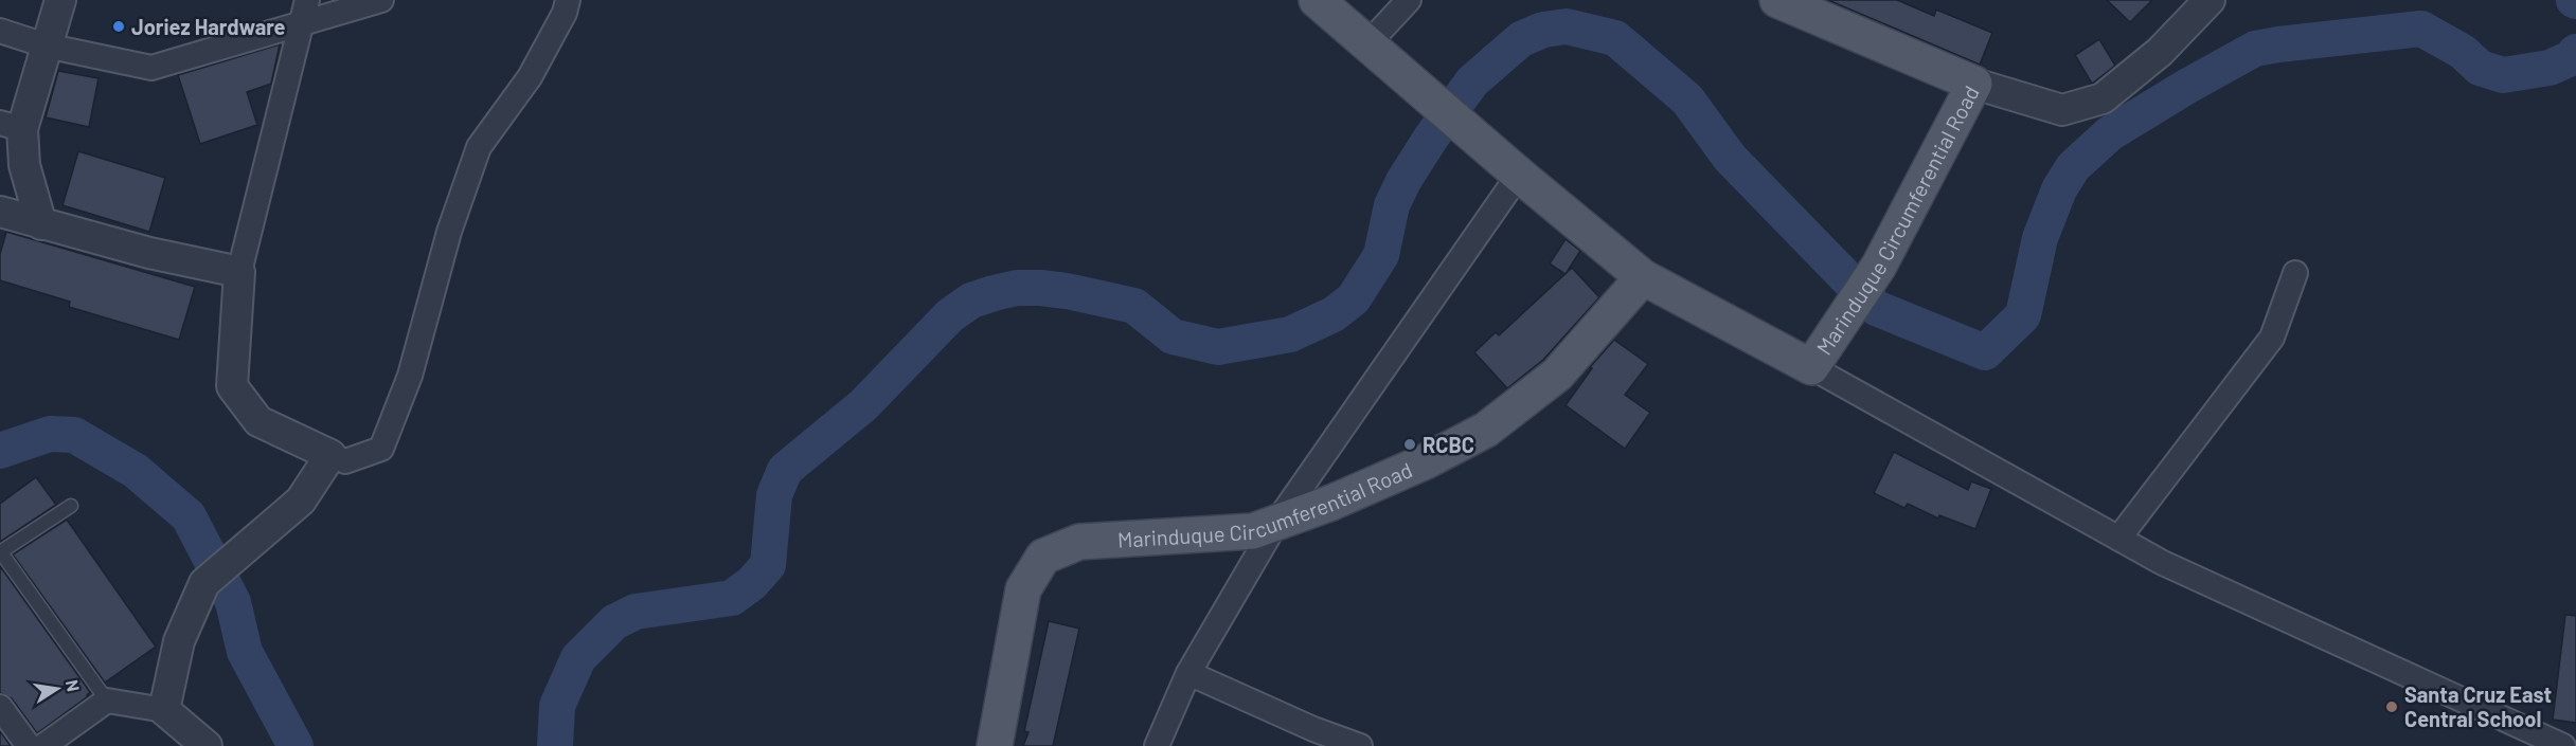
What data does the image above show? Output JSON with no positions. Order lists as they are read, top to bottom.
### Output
{
  "streets": {
    "main road": ["Marinduque Circumferential Road"]
  },
  "places": ["Joriez Hardware", "RCBC", "Santa Cruz East Central School"],
  "north": "right"
}
